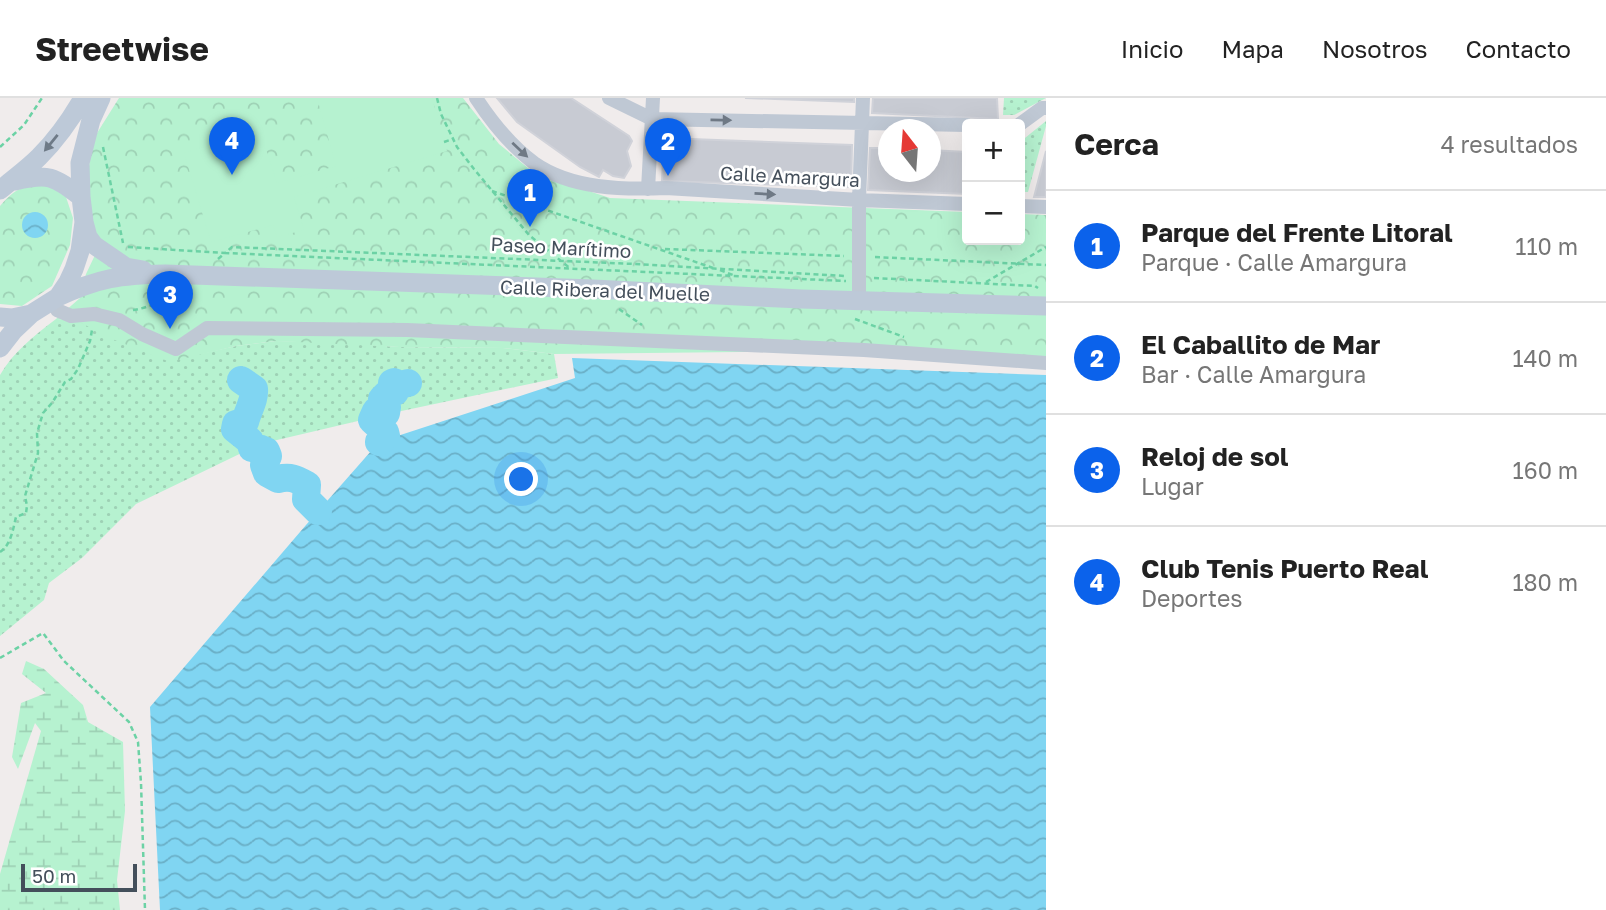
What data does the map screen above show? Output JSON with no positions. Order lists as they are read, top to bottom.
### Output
{
  "streets": {
    "street": ["Calle Amargura", "Calle Ribera del Muelle"],
    "path": ["Paseo Marítimo"]
  },
  "crossings": [
    ["Paseo Marítimo", "Calle Ribera del Muelle"]
  ],
  "scale_bar": "50 m",
  "north": "top",
  "page": {
    "header": "Streetwise",
    "nav": [
      "Inicio",
      "Mapa",
      "Nosotros",
      "Contacto"
    ],
    "heading": ["Cerca", "4 resultados"],
    "pins": [
      "4",
      "2",
      "1",
      "3"
    ],
    "map_buttons": ["+", "−"],
    "list": [
      {
        "mark": "1",
        "name": "Parque del Frente Litoral",
        "note": "Parque · Calle Amargura",
        "value": "110 m"
      },
      {
        "mark": "2",
        "name": "El Caballito de Mar",
        "note": "Bar · Calle Amargura",
        "value": "140 m"
      },
      {
        "mark": "3",
        "name": "Reloj de sol",
        "note": "Lugar",
        "value": "160 m"
      },
      {
        "mark": "4",
        "name": "Club Tenis Puerto Real",
        "note": "Deportes",
        "value": "180 m"
      }
    ],
    "scale": "50 m"
  }
}
